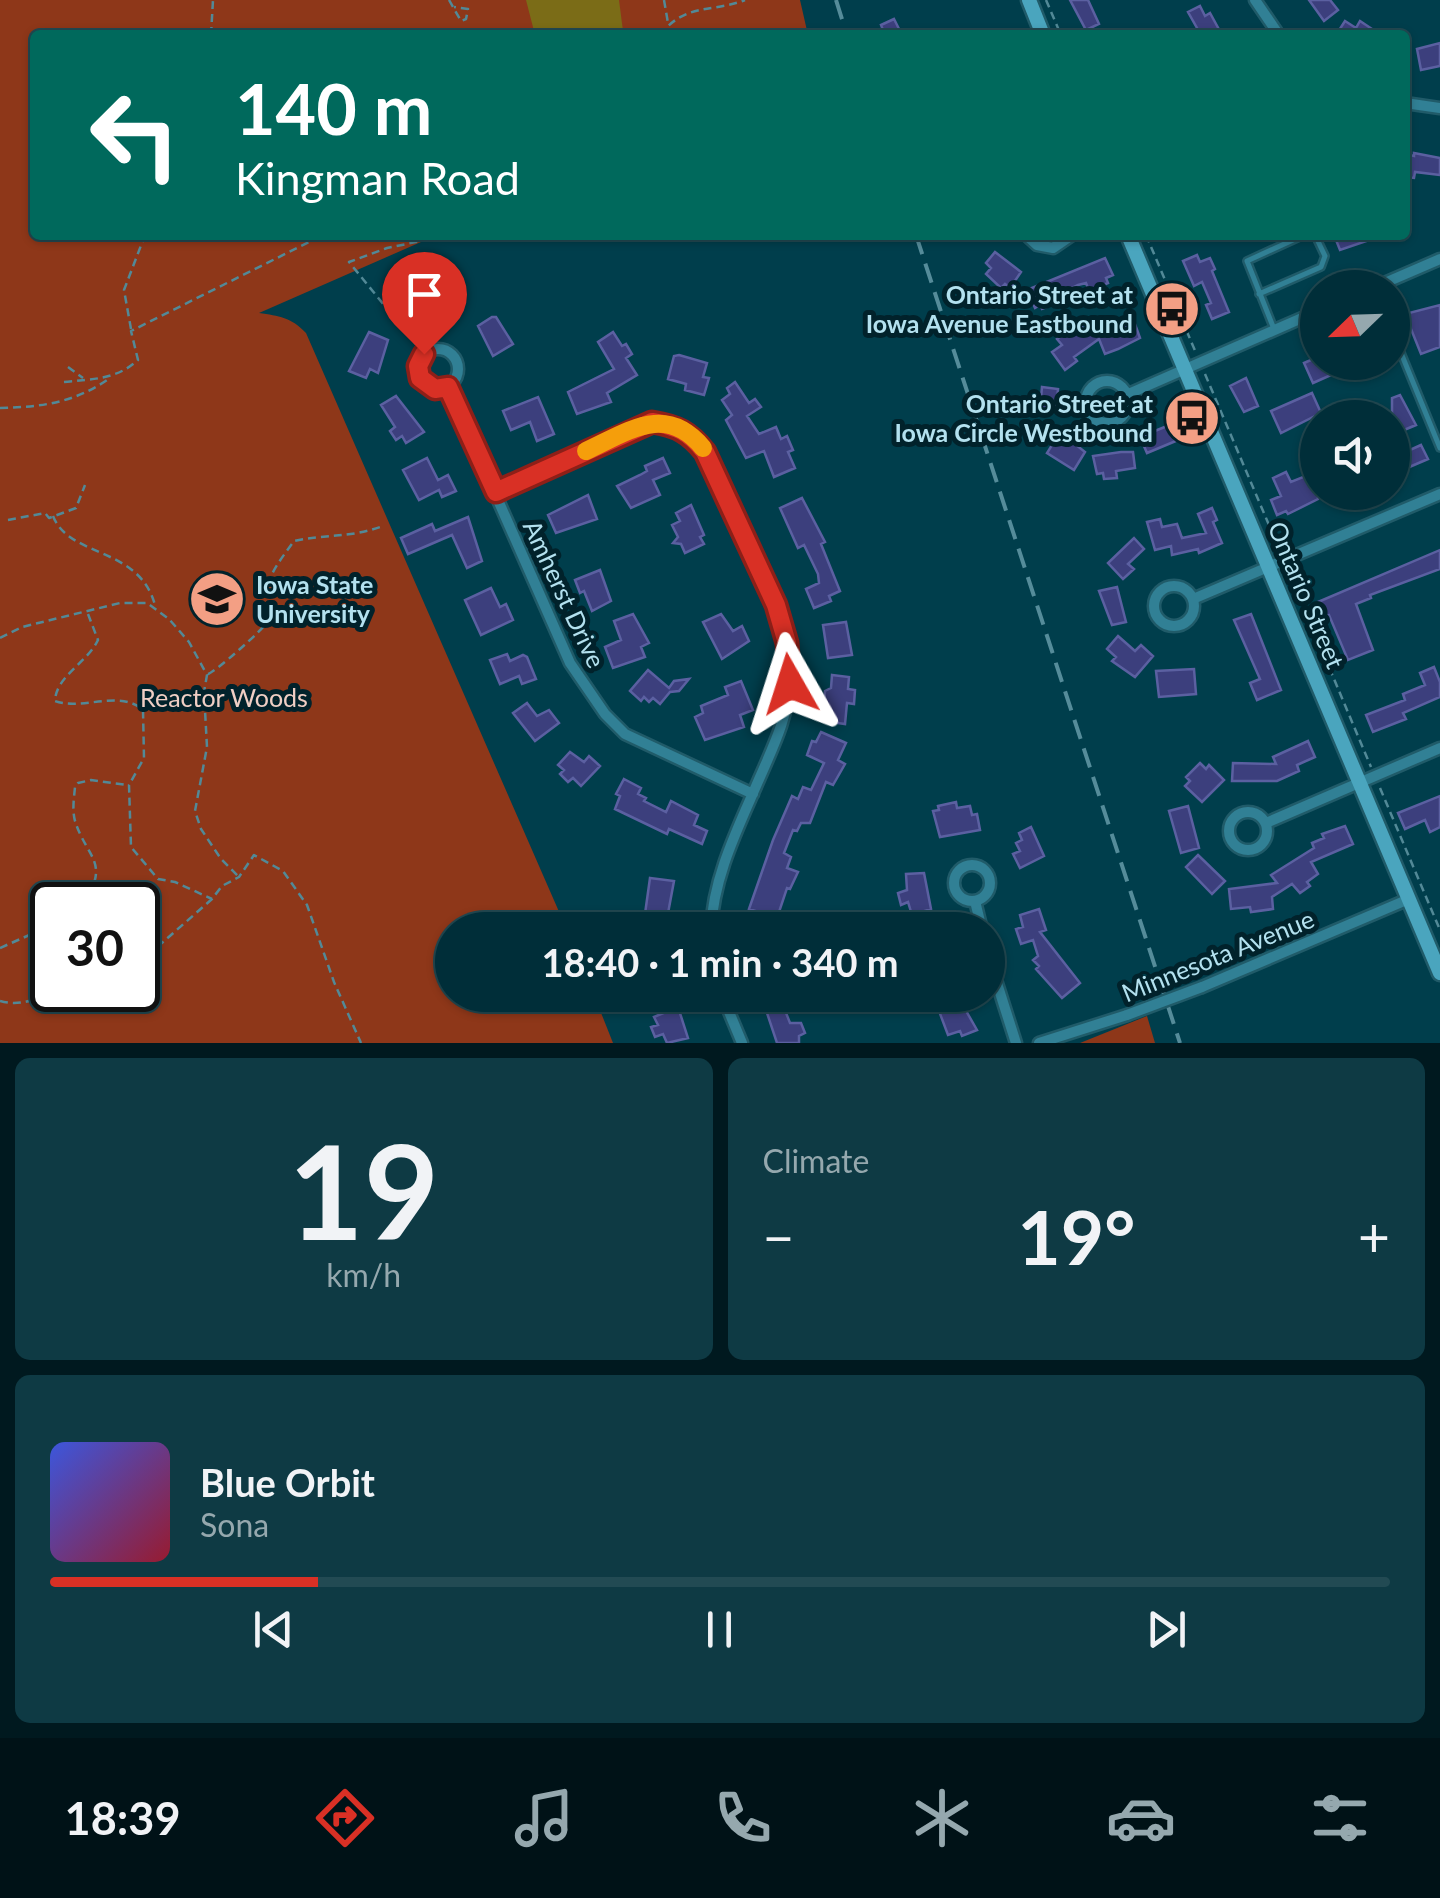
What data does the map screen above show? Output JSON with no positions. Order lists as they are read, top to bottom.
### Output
{
  "streets": {
    "main road": ["Ontario Street"],
    "street": ["Amherst Drive", "Minnesota Avenue"]
  },
  "crossings": [
    ["Ontario Street", "Minnesota Avenue"]
  ],
  "parks": ["Reactor Woods"],
  "places": {
    "bus stop": ["Ontario Street at Iowa Avenue Eastbound", "Ontario Street at Iowa Circle Westbound"],
    "school or university": ["Iowa State University"]
  },
  "north": "bottom left",
  "page": {
    "turn": ["140 m", "Kingman Road"],
    "limit": "30",
    "trip": "18:40 · 1 min · 340 m",
    "tile": [
      ["19", "km/h"],
      "Climate"
    ],
    "heat": ["−", "19°", "+"],
    "song": ["Blue Orbit", "Sona"],
    "tabs": "18:39"
  }
}
